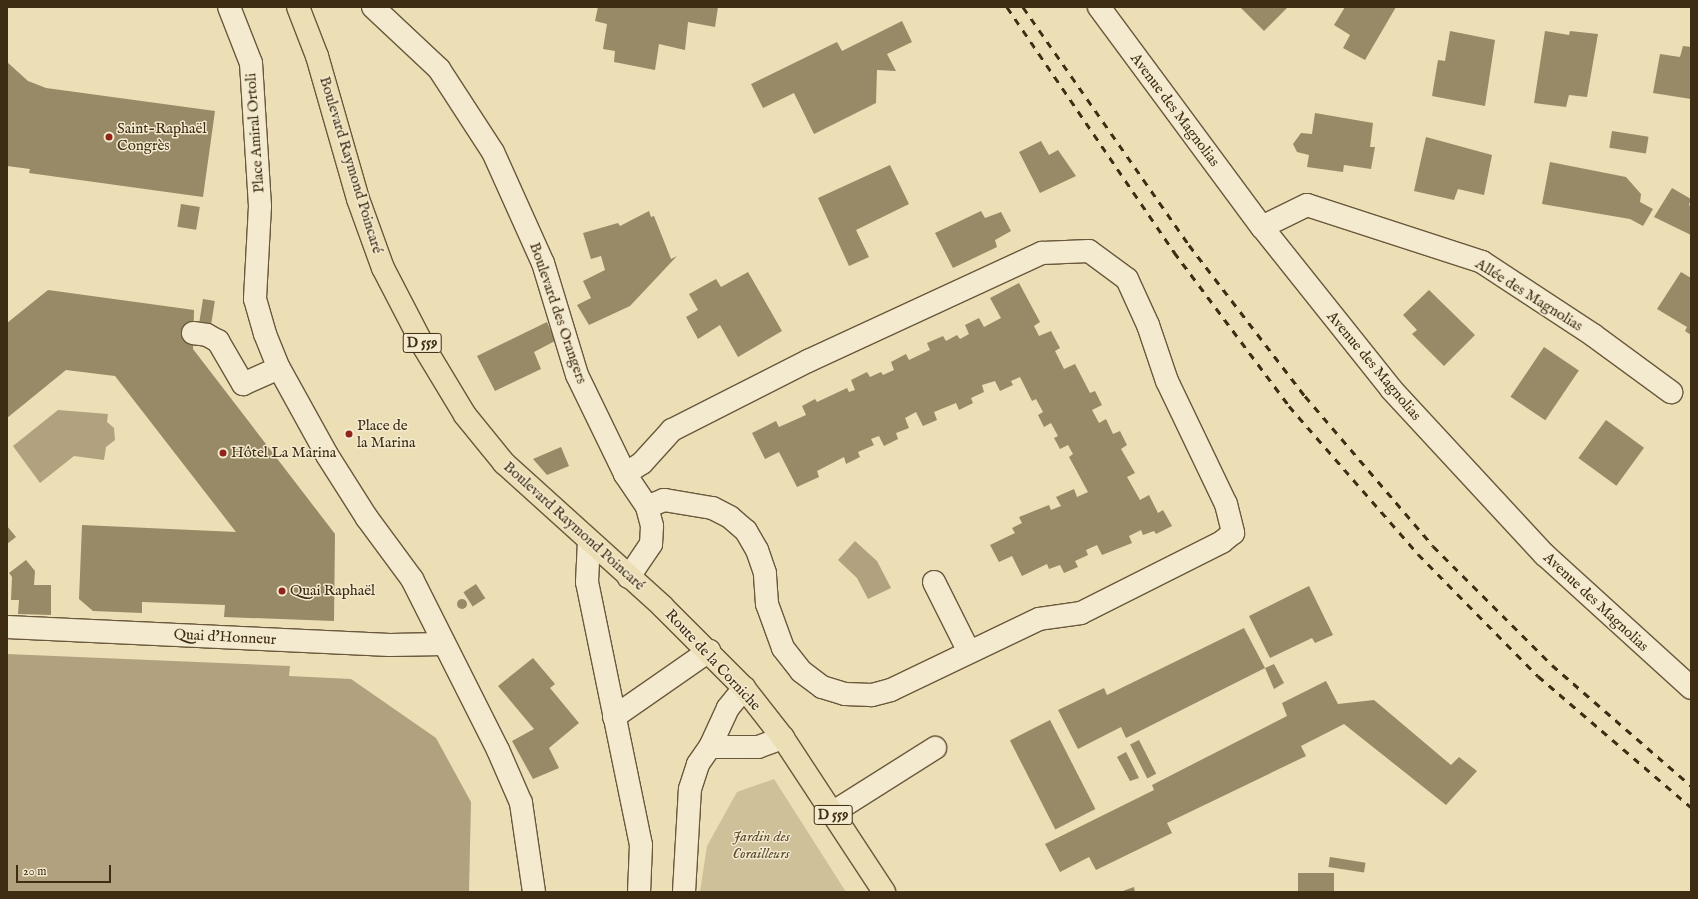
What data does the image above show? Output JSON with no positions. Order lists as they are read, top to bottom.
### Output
{
  "streets": {
    "main road": ["Boulevard Raymond Poincaré", "D 559", "Route de la Corniche"],
    "street": [
      "Avenue des Magnolias",
      "Place Amiral Ortoli",
      "Allée des Magnolias",
      "Boulevard des Orangers",
      "Quai d'Honneur"
    ]
  },
  "crossings": [
    ["Avenue des Magnolias", "Allée des Magnolias"],
    ["Boulevard Raymond Poincaré", "Boulevard des Orangers"],
    ["Boulevard Raymond Poincaré", "Route de la Corniche"]
  ],
  "parks": ["Jardin des Corailleurs"],
  "places": [
    "Saint-Raphaël Congrès",
    "Place de la Marina",
    "Hôtel La Marina",
    "Quai Raphaël"
  ],
  "scale_bar": "20 m"
}
